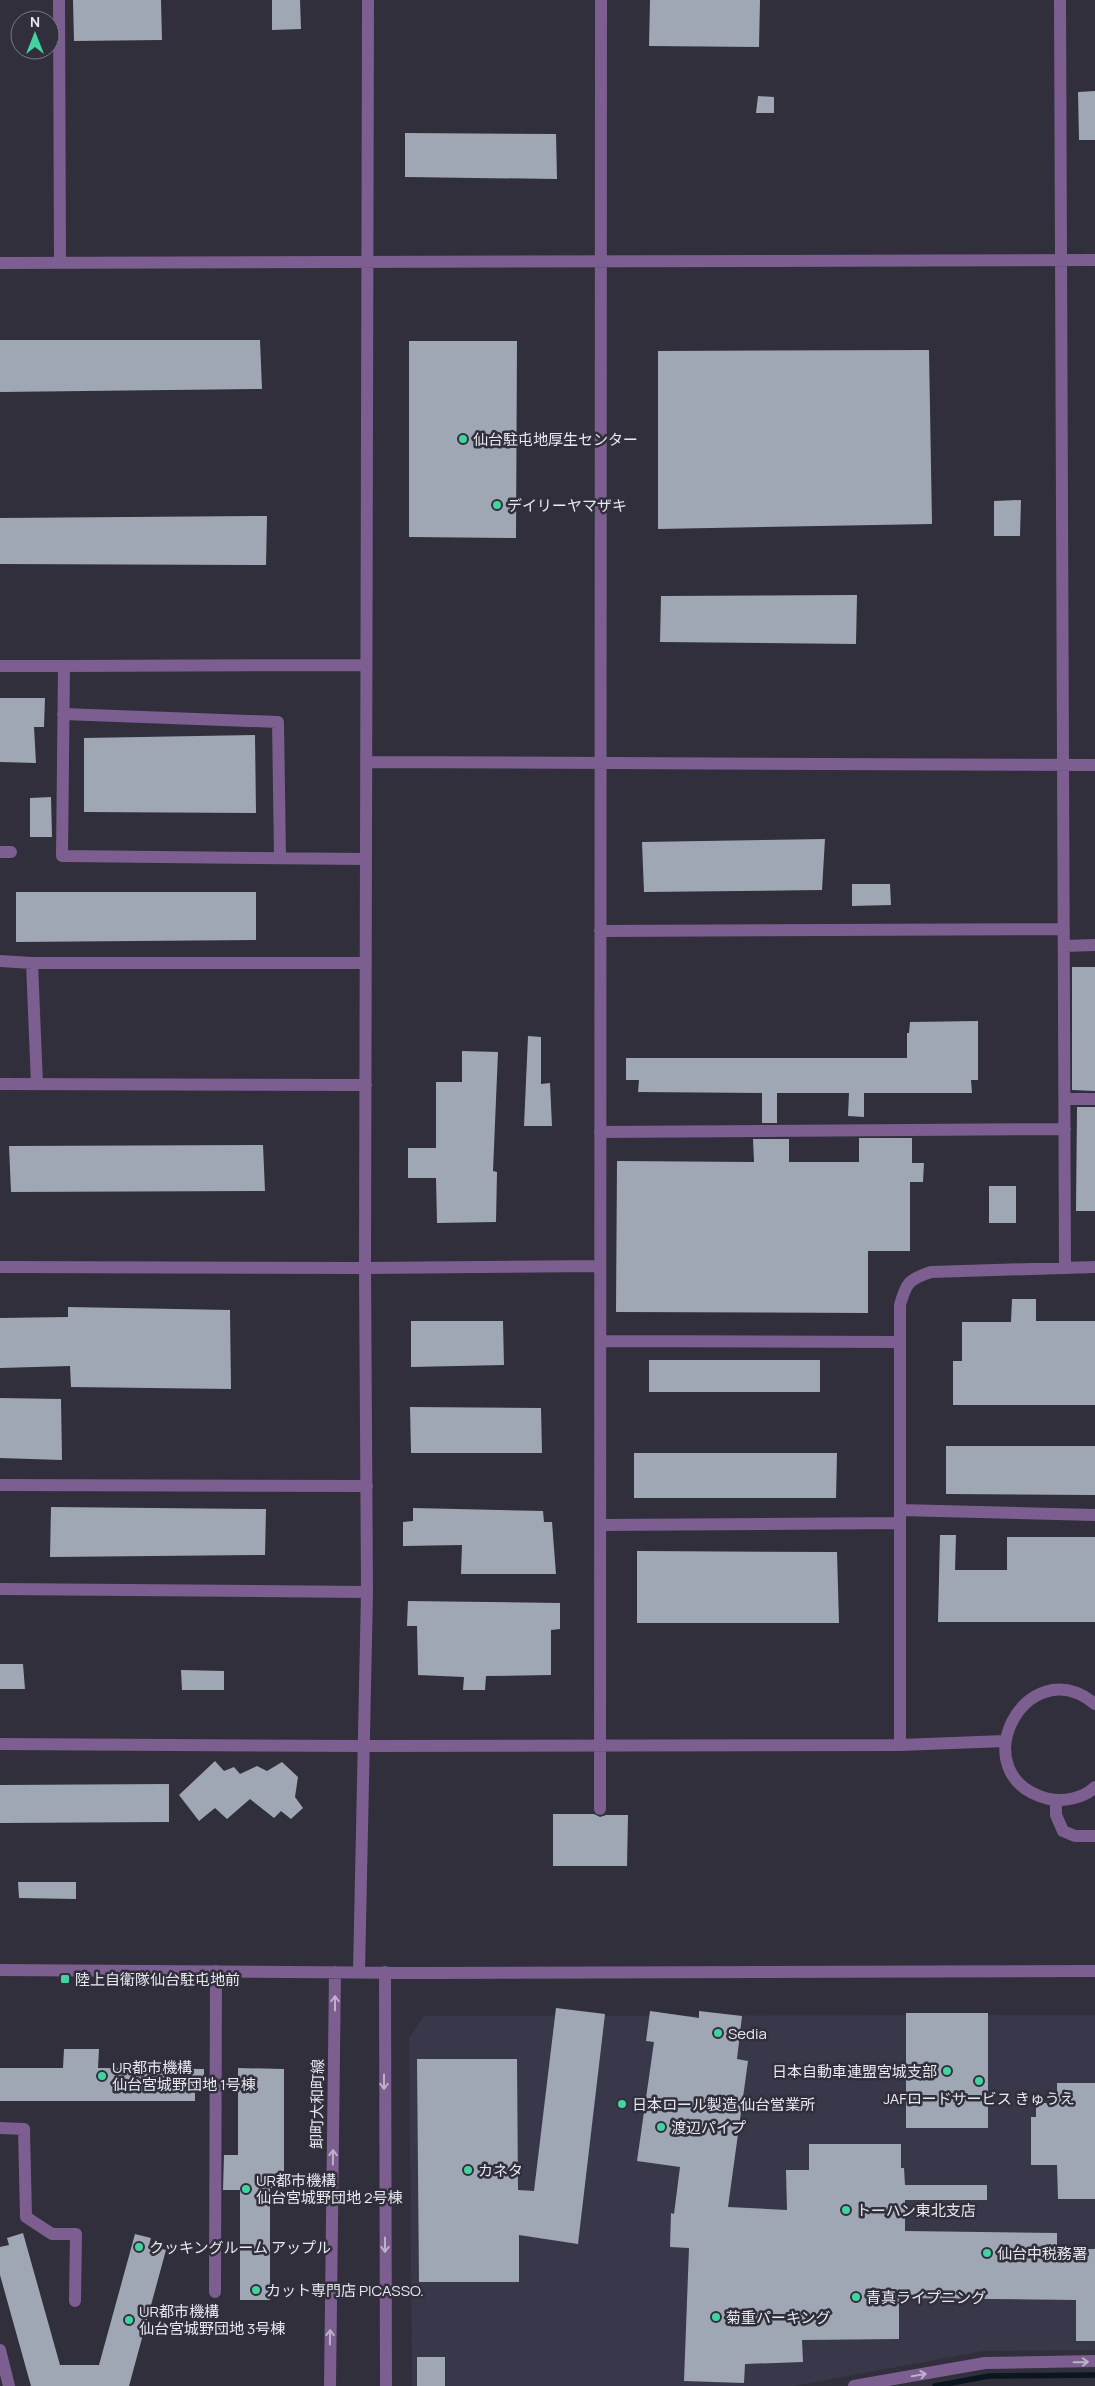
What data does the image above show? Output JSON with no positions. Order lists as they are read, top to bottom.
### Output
{
  "streets": {
    "street": ["卸町大和町線"]
  },
  "places": {
    "other": [
      "仙台駐屯地厚生センター",
      "デイリーヤマザキ",
      "Sedia",
      "日本自動車連盟宮城支部",
      "UR都市機構 仙台宮城野団地 1号棟",
      "JAFロードサービス きゅうえ",
      "日本ロール製造 仙台営業所",
      "渡辺パイプ",
      "カネタ",
      "UR都市機構 仙台宮城野団地 2号棟",
      "トーハン東北支店",
      "クッキングルーム アップル",
      "仙台中税務署",
      "カット専門店 PICASSO.",
      "青真ライプニング",
      "菊重パーキング",
      "UR都市機構 仙台宮城野団地 3号棟"
    ],
    "transit": ["陸上自衛隊仙台駐屯地前"]
  },
  "north": "top"
}
